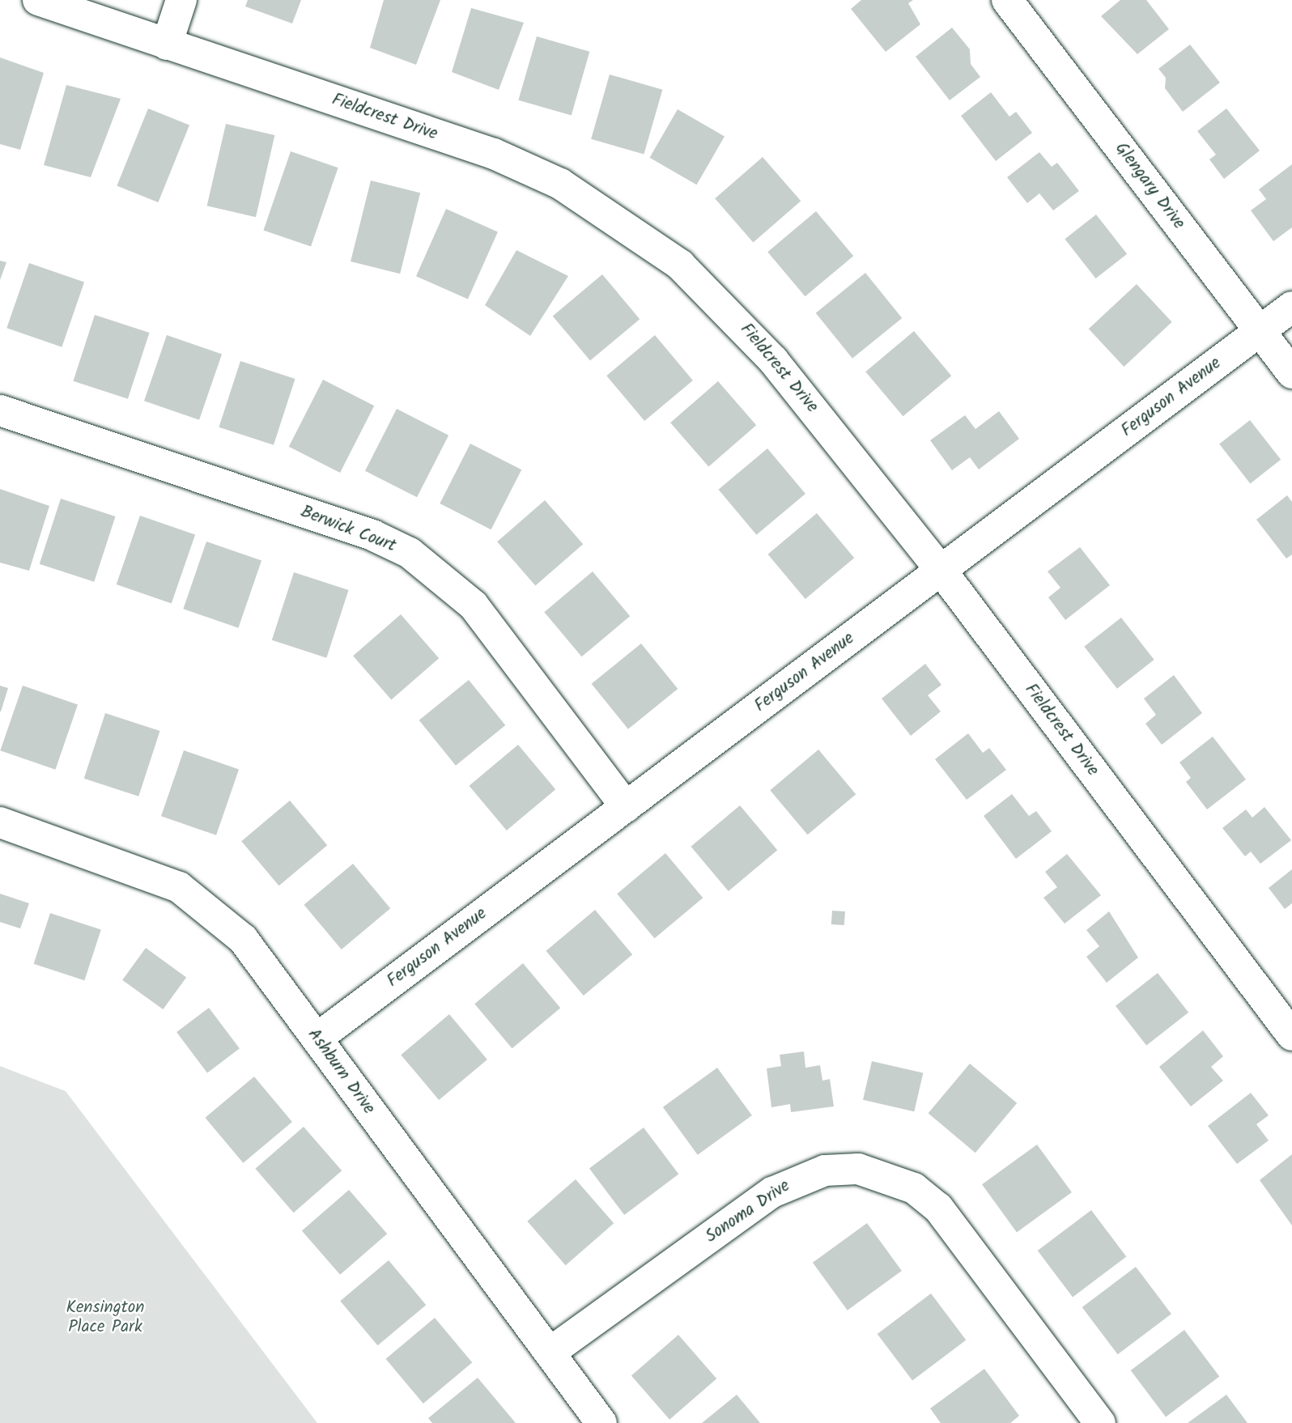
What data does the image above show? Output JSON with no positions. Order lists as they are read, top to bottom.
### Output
{
  "streets": {
    "street": [
      "Fieldcrest Drive",
      "Glengary Drive",
      "Ferguson Avenue",
      "Berwick Court",
      "Ashburn Drive",
      "Sonoma Drive"
    ]
  },
  "crossings": [
    ["Fieldcrest Drive", "Ferguson Avenue"],
    ["Glengary Drive", "Ferguson Avenue"],
    ["Ferguson Avenue", "Berwick Court"],
    ["Ferguson Avenue", "Ashburn Drive"],
    ["Ashburn Drive", "Sonoma Drive"]
  ],
  "parks": ["Kensington Place Park"]
}
